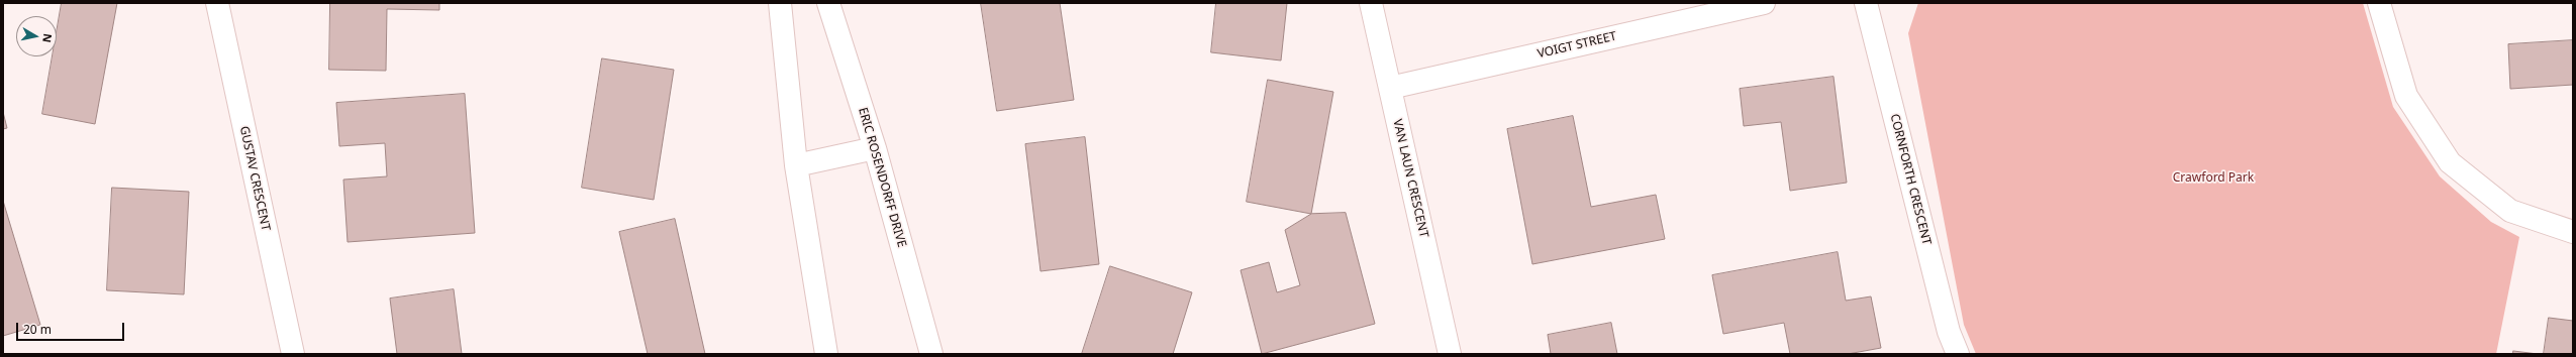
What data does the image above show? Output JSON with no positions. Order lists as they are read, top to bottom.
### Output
{
  "streets": {
    "street": [
      "VOIGT STREET",
      "ERIC ROSENDORFF DRIVE",
      "GUSTAV CRESCENT",
      "VAN LAUN CRESCENT",
      "CORNFORTH CRESCENT"
    ]
  },
  "crossings": [
    ["VOIGT STREET", "VAN LAUN CRESCENT"]
  ],
  "parks": ["Crawford Park"],
  "scale_bar": "20 m",
  "north": "right"
}
